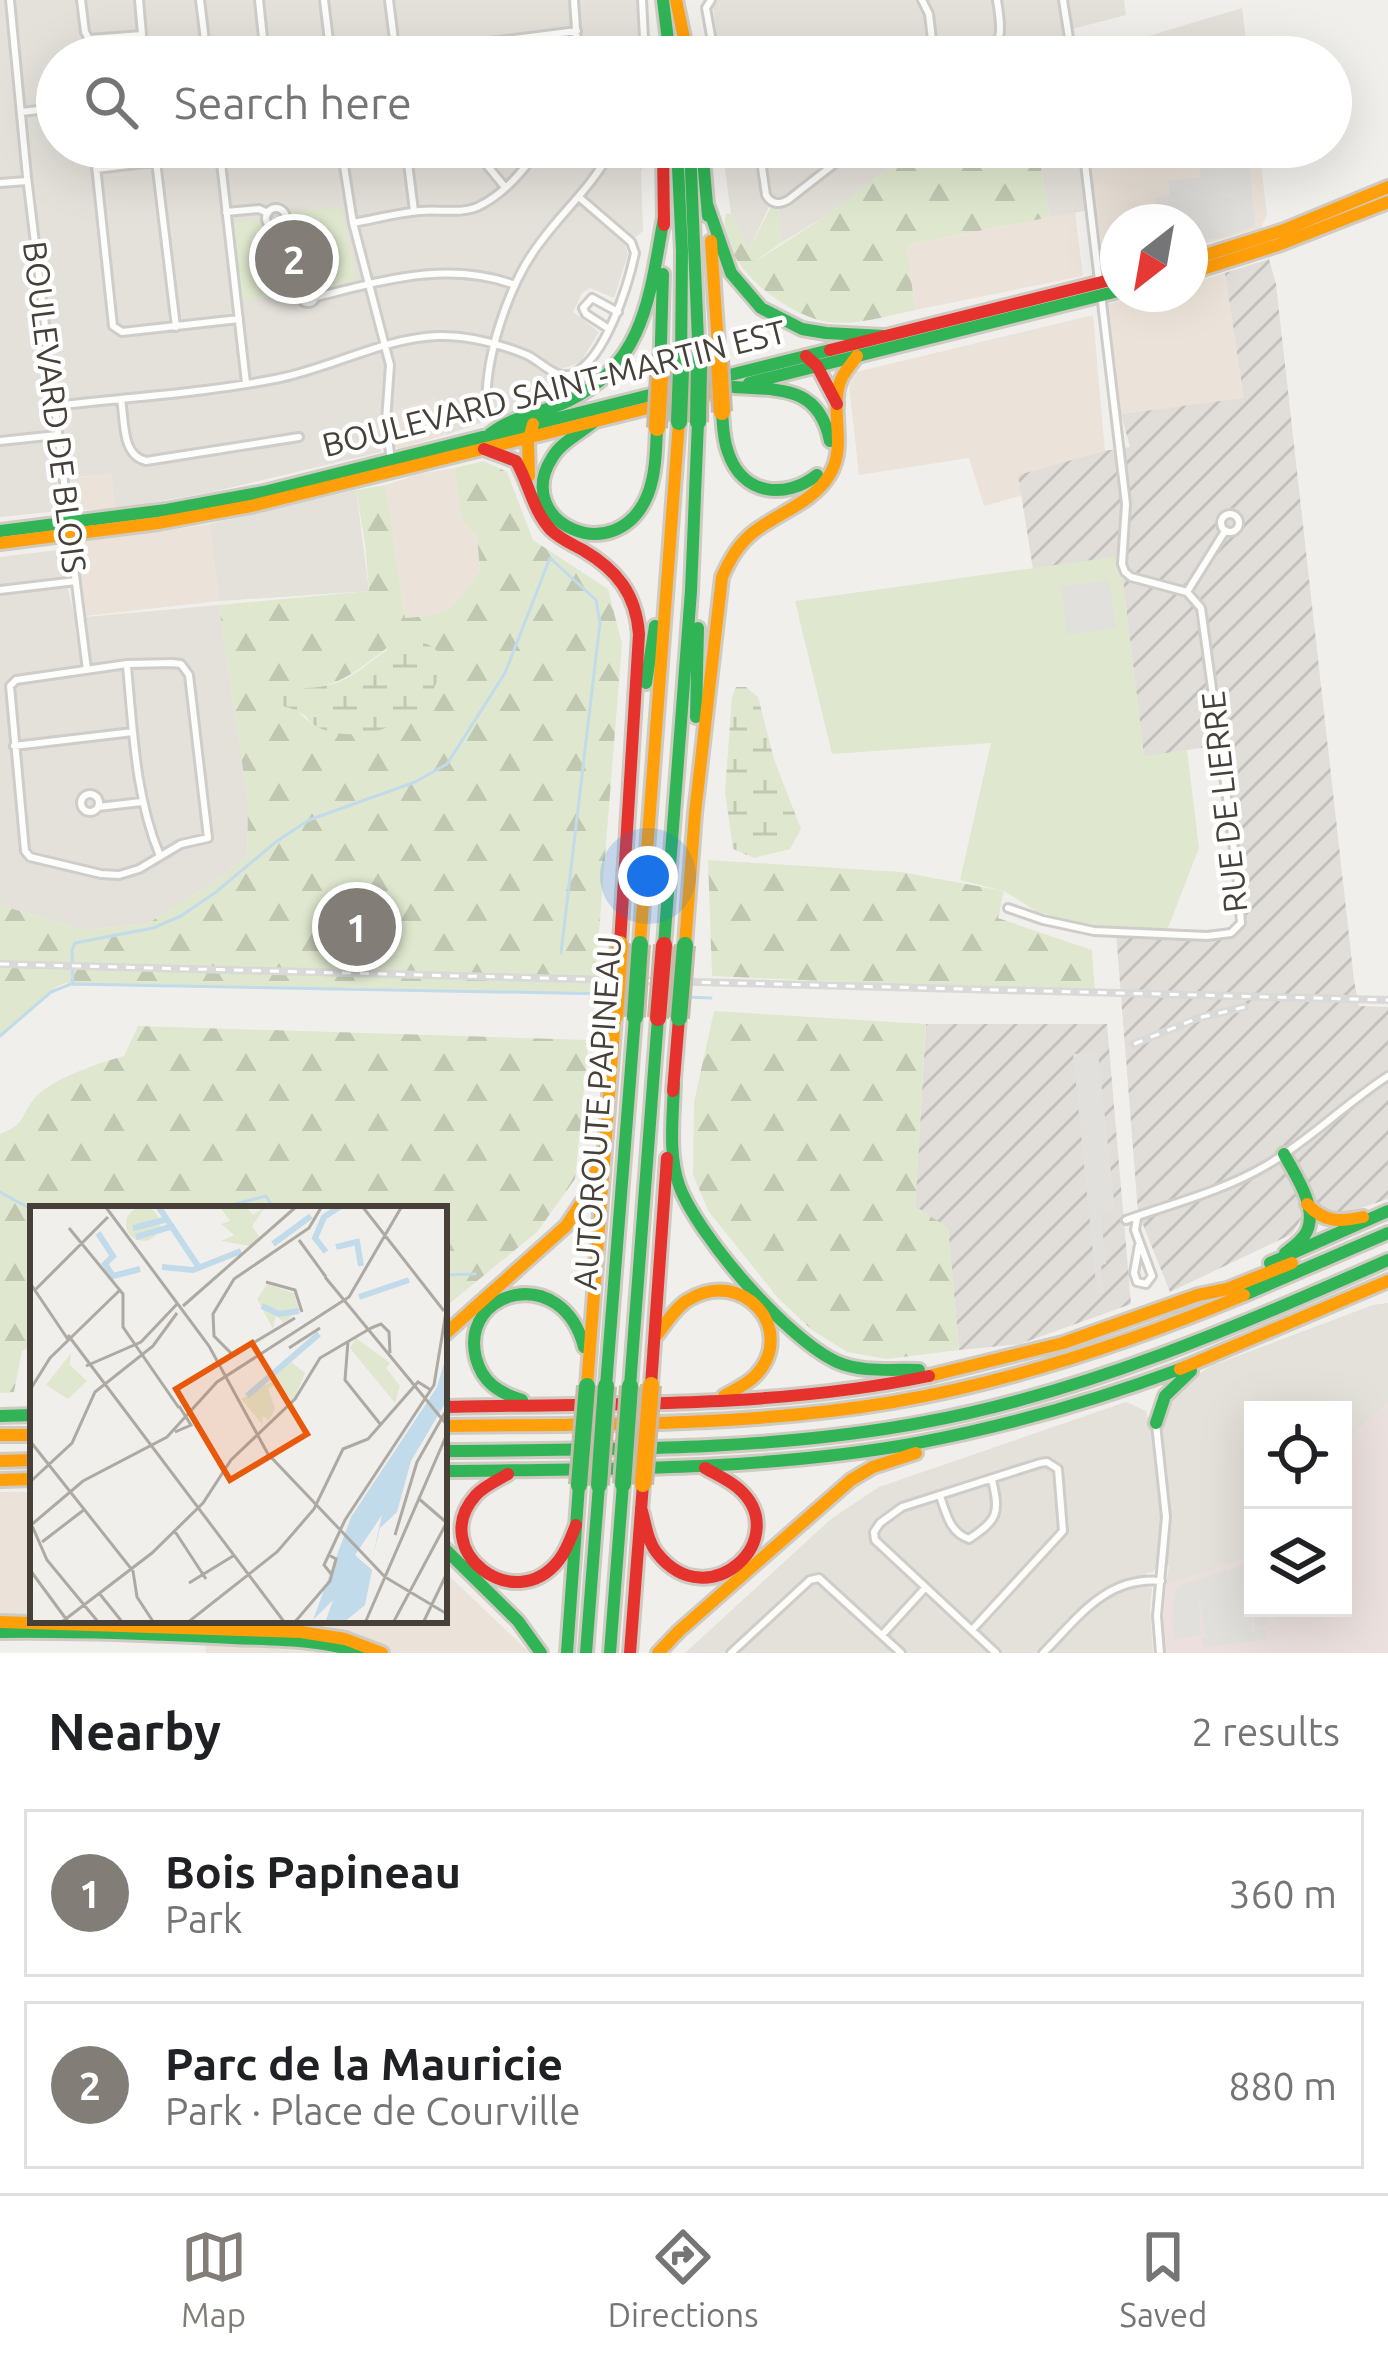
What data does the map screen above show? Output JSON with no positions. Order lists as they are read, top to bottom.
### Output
{
  "streets": {
    "main road": ["BOULEVARD SAINT-MARTIN EST", "AUTOROUTE PAPINEAU"],
    "street": ["BOULEVARD DE BLOIS", "RUE DE LIERRE"]
  },
  "crossings": [
    ["BOULEVARD SAINT-MARTIN EST", "BOULEVARD DE BLOIS"]
  ],
  "north": "bottom left",
  "page": {
    "search": "Search here",
    "pins": ["2", "1"],
    "heading": ["Nearby", "2 results"],
    "list": [
      {
        "mark": "1",
        "name": "Bois Papineau",
        "note": "Park",
        "value": "360 m"
      },
      {
        "mark": "2",
        "name": "Parc de la Mauricie",
        "note": "Park · Place de Courville",
        "value": "880 m"
      }
    ],
    "nav": ["Map", "Directions", "Saved"]
  }
}
